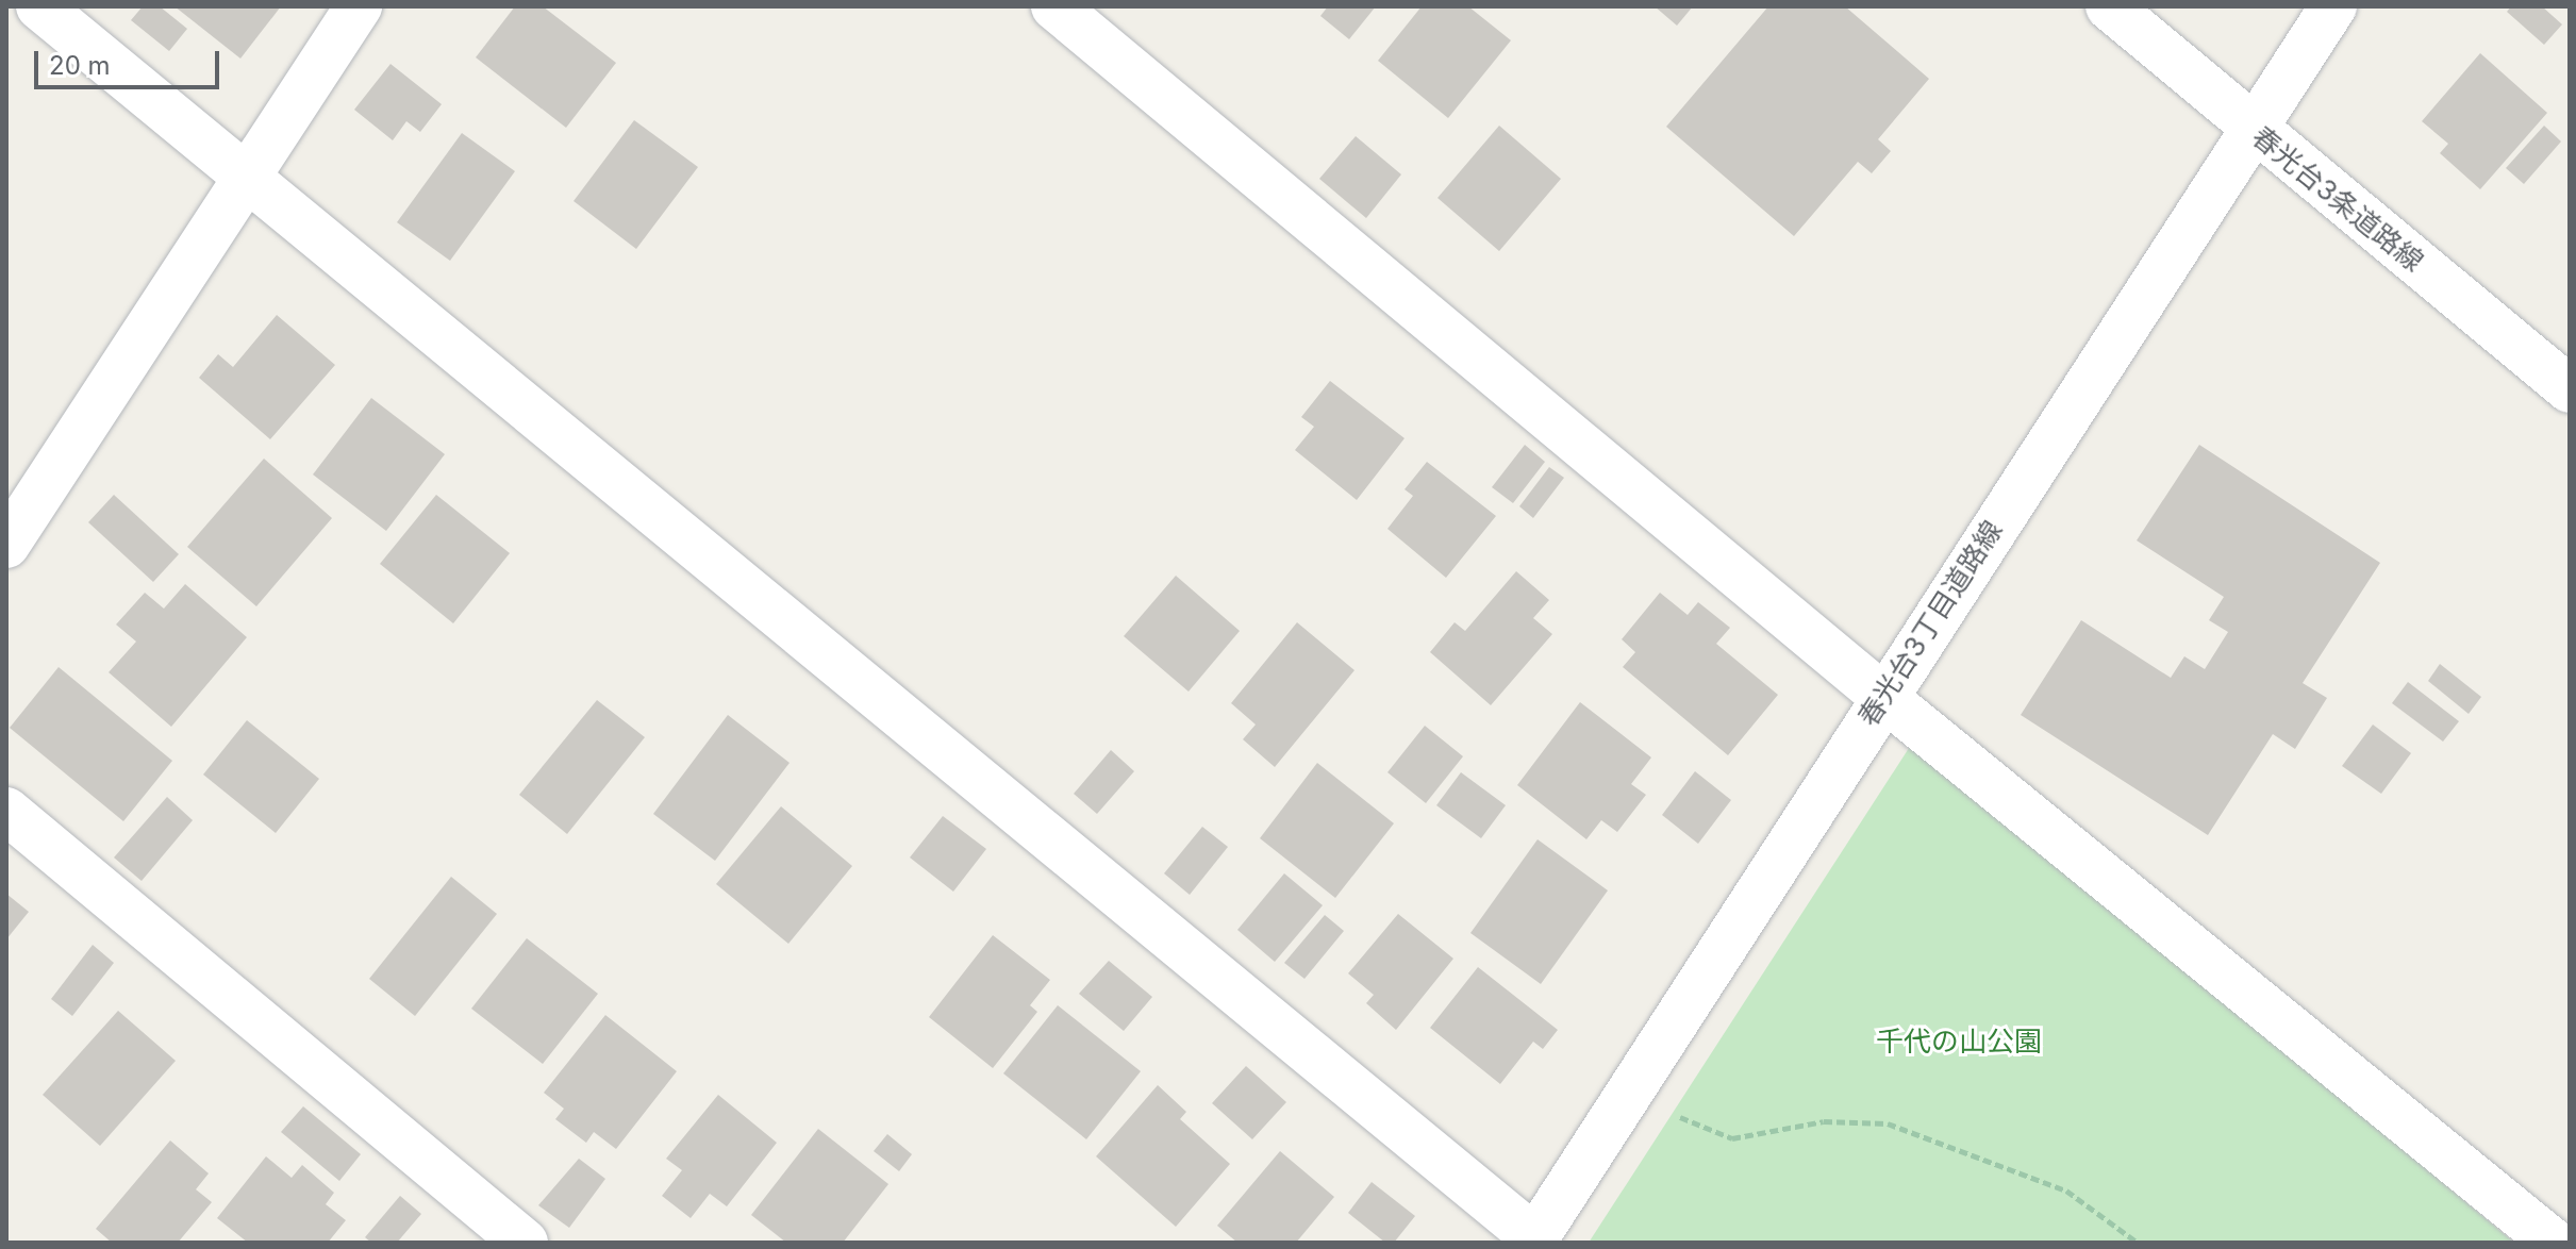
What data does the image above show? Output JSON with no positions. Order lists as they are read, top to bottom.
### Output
{
  "streets": {
    "street": ["春光台3条道路線", "春光台3丁目道路線"]
  },
  "crossings": [
    ["春光台3条道路線", "春光台3丁目道路線"]
  ],
  "parks": ["千代の山公園"],
  "scale_bar": "20 m"
}
